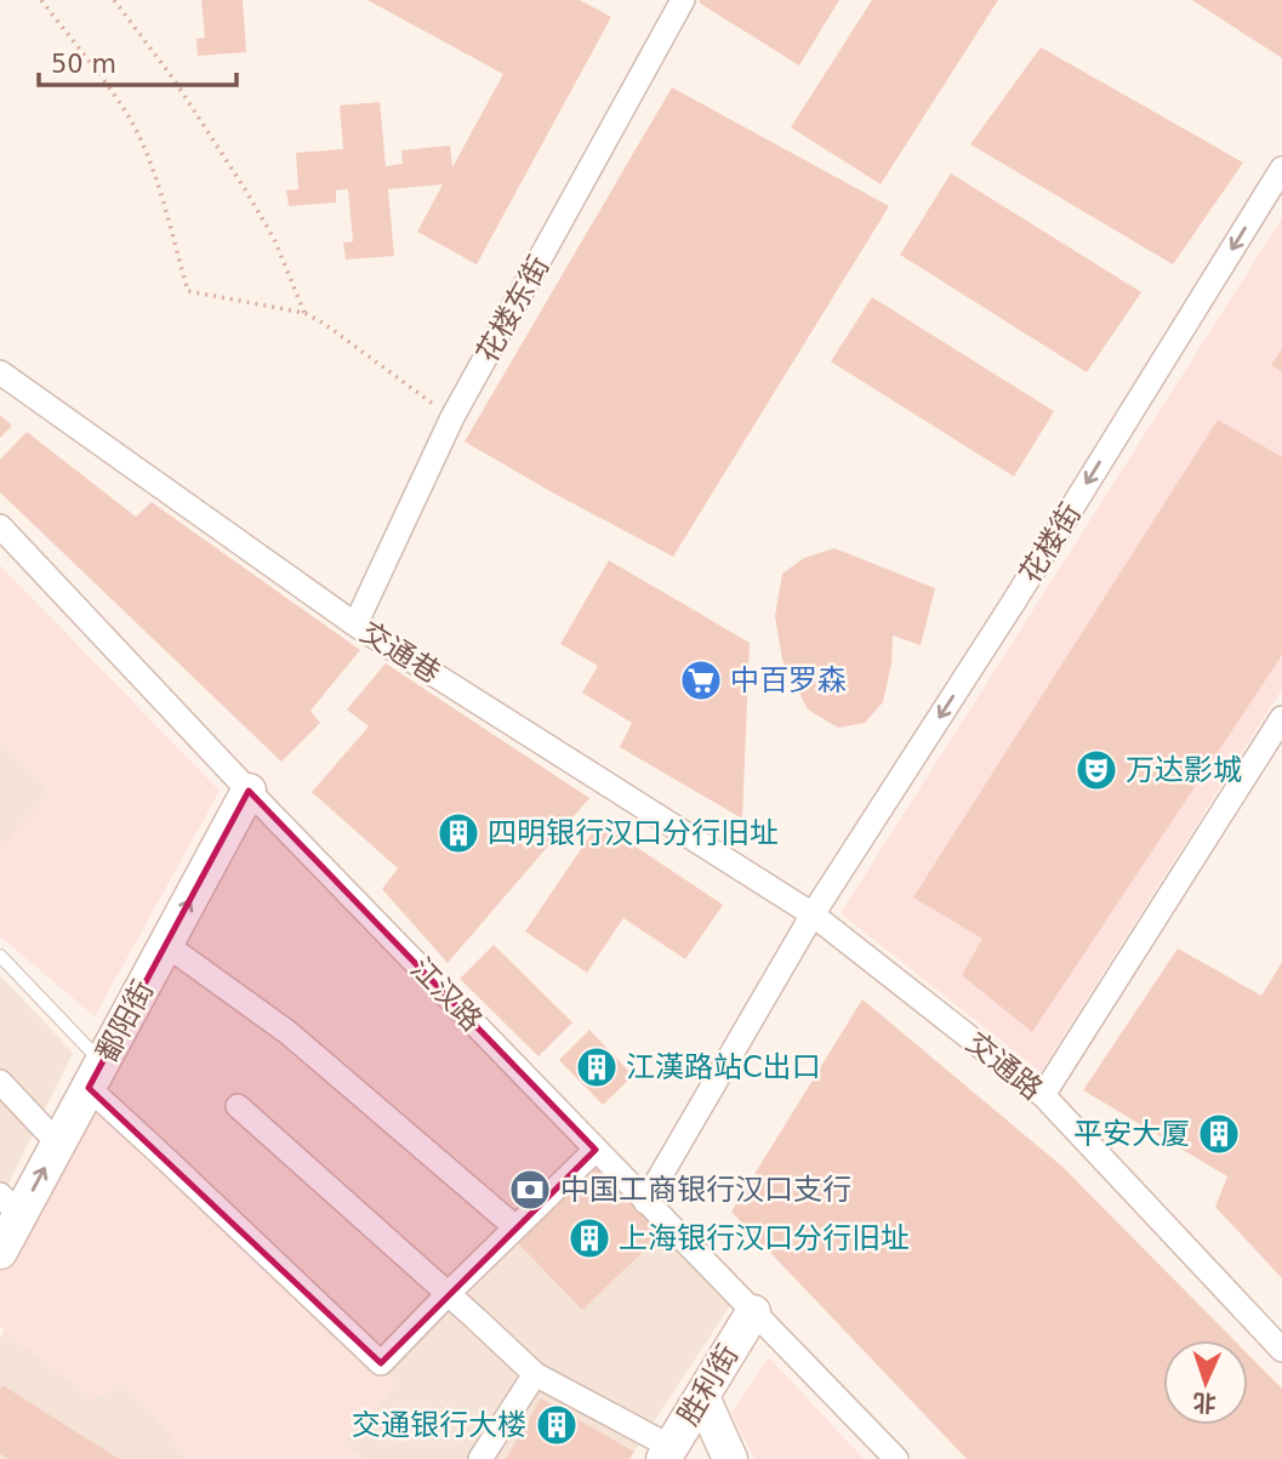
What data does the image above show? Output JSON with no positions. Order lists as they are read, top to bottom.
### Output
{
  "streets": {
    "street": [
      "花楼东街",
      "花楼街",
      "交通巷",
      "江汉路",
      "鄱阳街",
      "交通路",
      "胜利街"
    ]
  },
  "crossings": [
    ["花楼东街", "交通巷"],
    ["花楼街", "交通巷"],
    ["花楼街", "江汉路"],
    ["花楼街", "交通路"],
    ["交通巷", "交通路"],
    ["江汉路", "鄱阳街"],
    ["江汉路", "胜利街"]
  ],
  "one_way": ["花楼街", "鄱阳街"],
  "places": {
    "supermarket": ["中百罗森"],
    "theatre": ["万达影城"],
    "building": [
      "四明银行汉口分行旧址",
      "江漢路站C出口",
      "平安大厦",
      "上海银行汉口分行旧址",
      "交通银行大楼"
    ],
    "bank": ["中国工商银行汉口支行"]
  },
  "scale_bar": "50 m",
  "north": "bottom"
}
